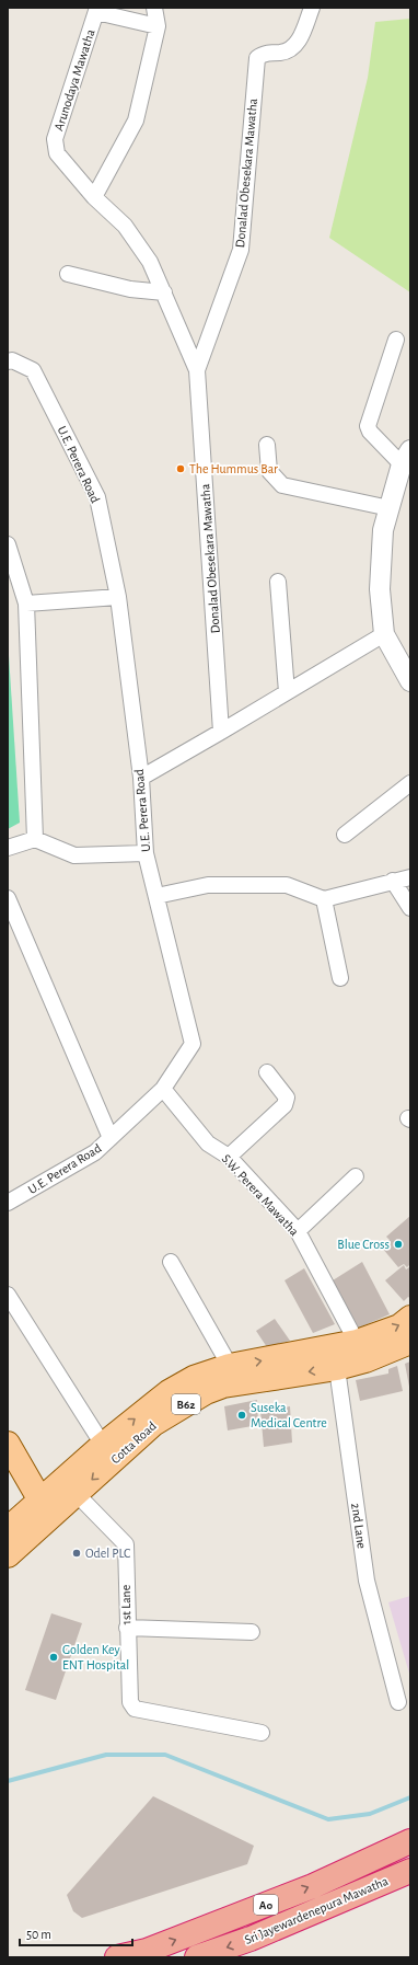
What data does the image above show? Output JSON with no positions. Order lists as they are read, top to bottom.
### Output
{
  "streets": {
    "highway": ["A0", "Sri Jayewardenepura Mawatha"],
    "main road": ["B62", "Cotta Road"],
    "street": [
      "Arunodaya Mawatha",
      "Donalad Obesekara Mawatha",
      "U.E. Perera Road",
      "S.W. Perera Mawatha",
      "2nd Lane",
      "1st Lane"
    ]
  },
  "crossings": [
    ["Arunodaya Mawatha", "Donalad Obesekara Mawatha"],
    ["U.E. Perera Road", "S.W. Perera Mawatha"],
    ["S.W. Perera Mawatha", "Cotta Road"],
    ["Cotta Road", "2nd Lane"],
    ["Cotta Road", "1st Lane"]
  ],
  "places": [
    "The Hummus Bar",
    "Blue Cross",
    "Suseka Medical Centre",
    "Odel PLC",
    "Golden Key ENT Hospital"
  ],
  "scale_bar": "50 m"
}
